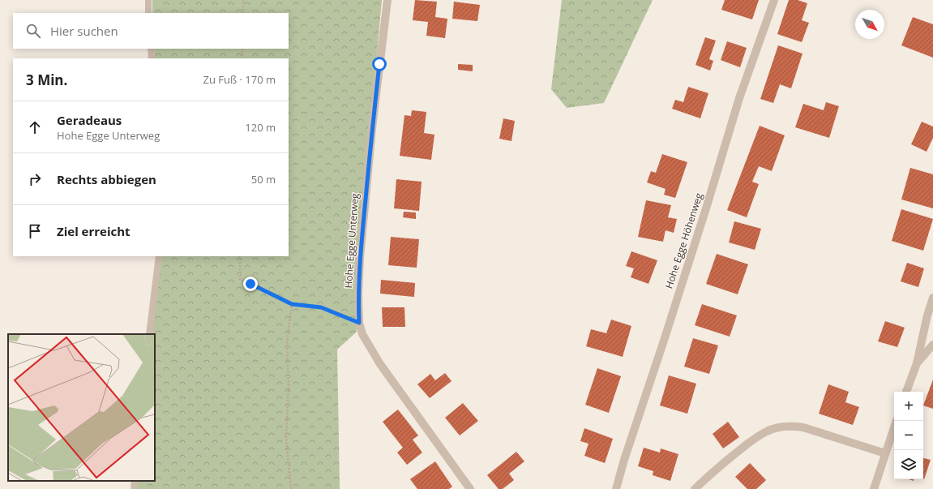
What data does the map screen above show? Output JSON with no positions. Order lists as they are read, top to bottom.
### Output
{
  "streets": {
    "street": ["Hohe Egge Unterweg", "Hohe Egge Höhenweg"]
  },
  "north": "bottom right",
  "page": {
    "search": "Hier suchen",
    "heading": ["3 Min.", "Zu Fuß · 170 m"],
    "list": [
      ["Geradeaus", "Hohe Egge Unterweg", "120 m"],
      ["Rechts abbiegen", "50 m"],
      "Ziel erreicht"
    ],
    "map_buttons": ["+", "−"]
  }
}
